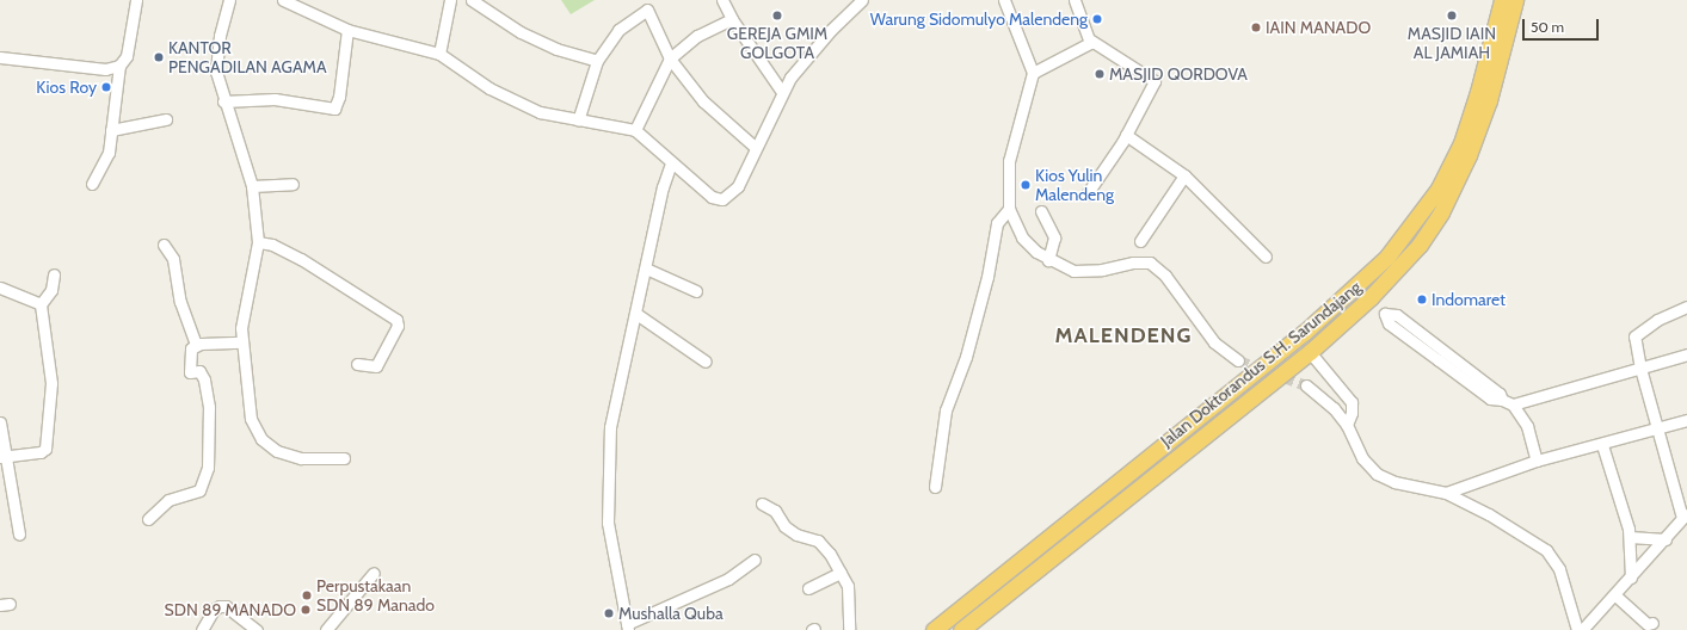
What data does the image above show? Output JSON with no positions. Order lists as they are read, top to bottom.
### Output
{
  "streets": {
    "highway": ["Jalan Doktorandus S.H. Sarundajang"]
  },
  "districts": ["MALENDENG"],
  "places": [
    "GEREJA GMIM GOLGOTA",
    "MASJID IAIN AL JAMIAH",
    "Warung Sidomulyo Malendeng",
    "IAIN MANADO",
    "KANTOR PENGADILAN AGAMA",
    "MASJID QORDOVA",
    "Kios Roy",
    "Kios Yulin Malendeng",
    "Indomaret",
    "Perpustakaan SDN 89 Manado",
    "SDN 89 MANADO",
    "Mushalla Quba"
  ],
  "scale_bar": "50 m"
}
